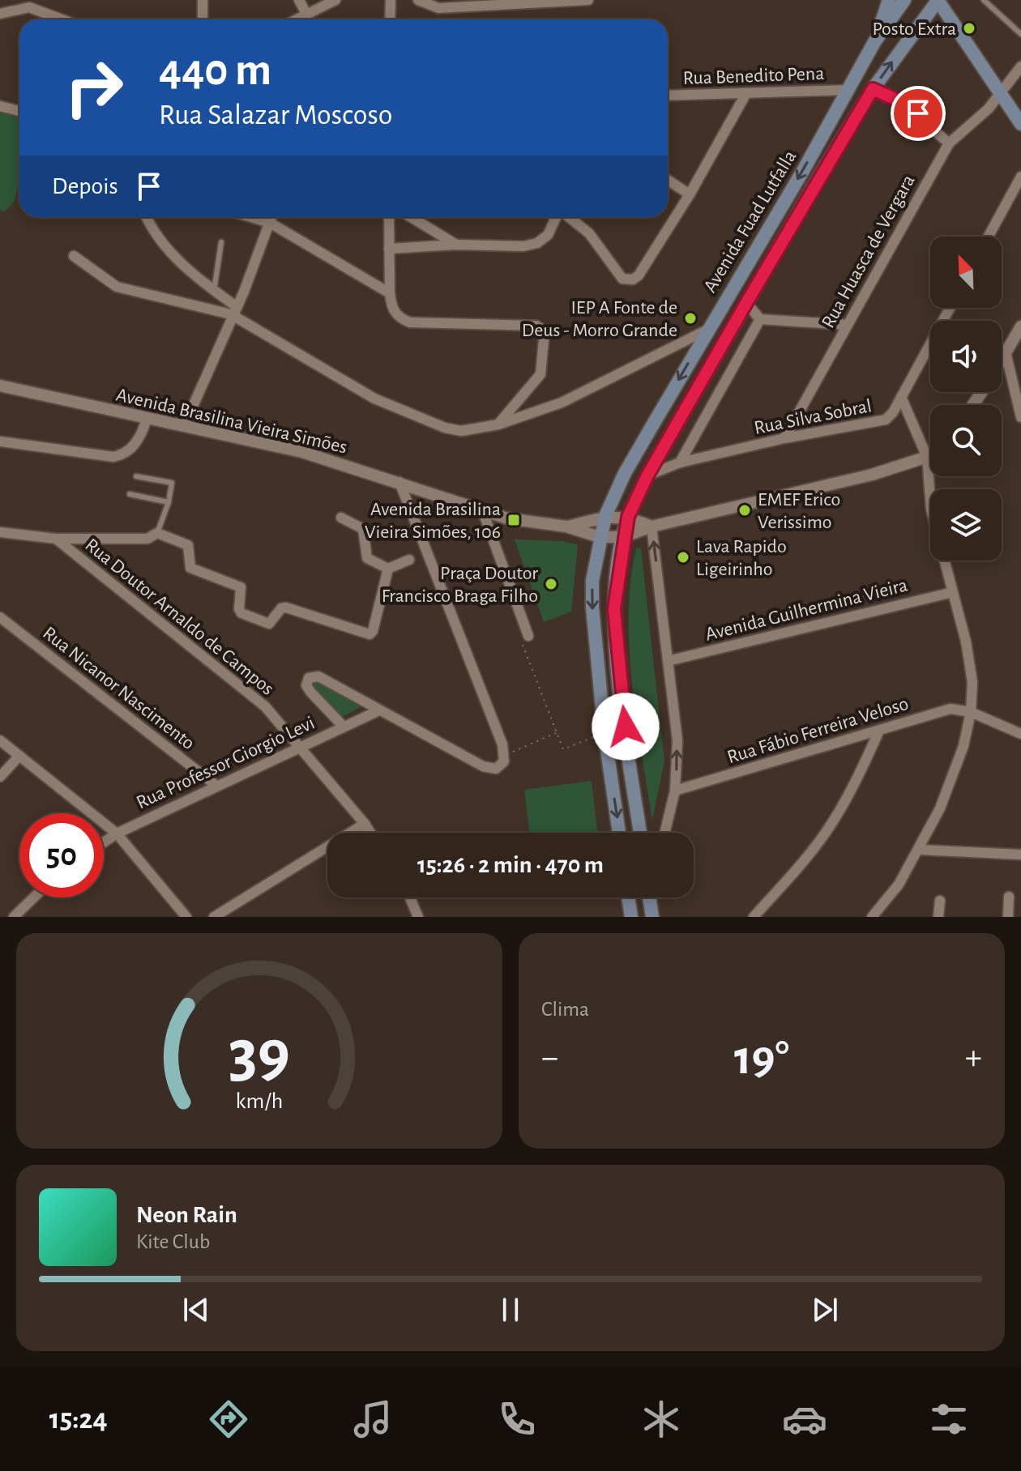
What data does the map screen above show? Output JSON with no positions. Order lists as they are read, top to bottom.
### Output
{
  "streets": {
    "main road": ["Avenida Fuad Lutfalla"],
    "street": [
      "Rua Benedito Pena",
      "Rua Huasca de Vergara",
      "Rua Silva Sobral",
      "Avenida Brasilina Vieira Simões",
      "Avenida Guilhermina Vieira",
      "Rua Doutor Arnaldo de Campos",
      "Rua Nicanor Nascimento",
      "Rua Fábio Ferreira Veloso",
      "Rua Professor Giorgio Levi"
    ]
  },
  "crossings": [
    ["Rua Benedito Pena", "Avenida Fuad Lutfalla"],
    ["Avenida Fuad Lutfalla", "Rua Silva Sobral"],
    ["Avenida Fuad Lutfalla", "Avenida Brasilina Vieira Simões"],
    ["Rua Huasca de Vergara", "Rua Silva Sobral"],
    ["Rua Doutor Arnaldo de Campos", "Rua Professor Giorgio Levi"],
    ["Rua Nicanor Nascimento", "Rua Professor Giorgio Levi"]
  ],
  "places": {
    "other": [
      "Posto Extra",
      "IEP A Fonte de Deus - Morro Grande",
      "EMEF Erico Verissimo",
      "Lava Rapido Ligeirinho",
      "Praça Doutor Francisco Braga Filho"
    ],
    "transit": ["Avenida Brasilina Vieira Simões, 106"]
  },
  "north": "top left",
  "page": {
    "turn": ["440 m", "Rua Salazar Moscoso"],
    "then": "Depois",
    "limit": "50",
    "trip": "15:26 · 2 min · 470 m",
    "tile": "Clima",
    "heat": ["−", "19°", "+"],
    "song": ["Neon Rain", "Kite Club"],
    "tabs": "15:24",
    "gauge": ["39", "km/h"]
  }
}
